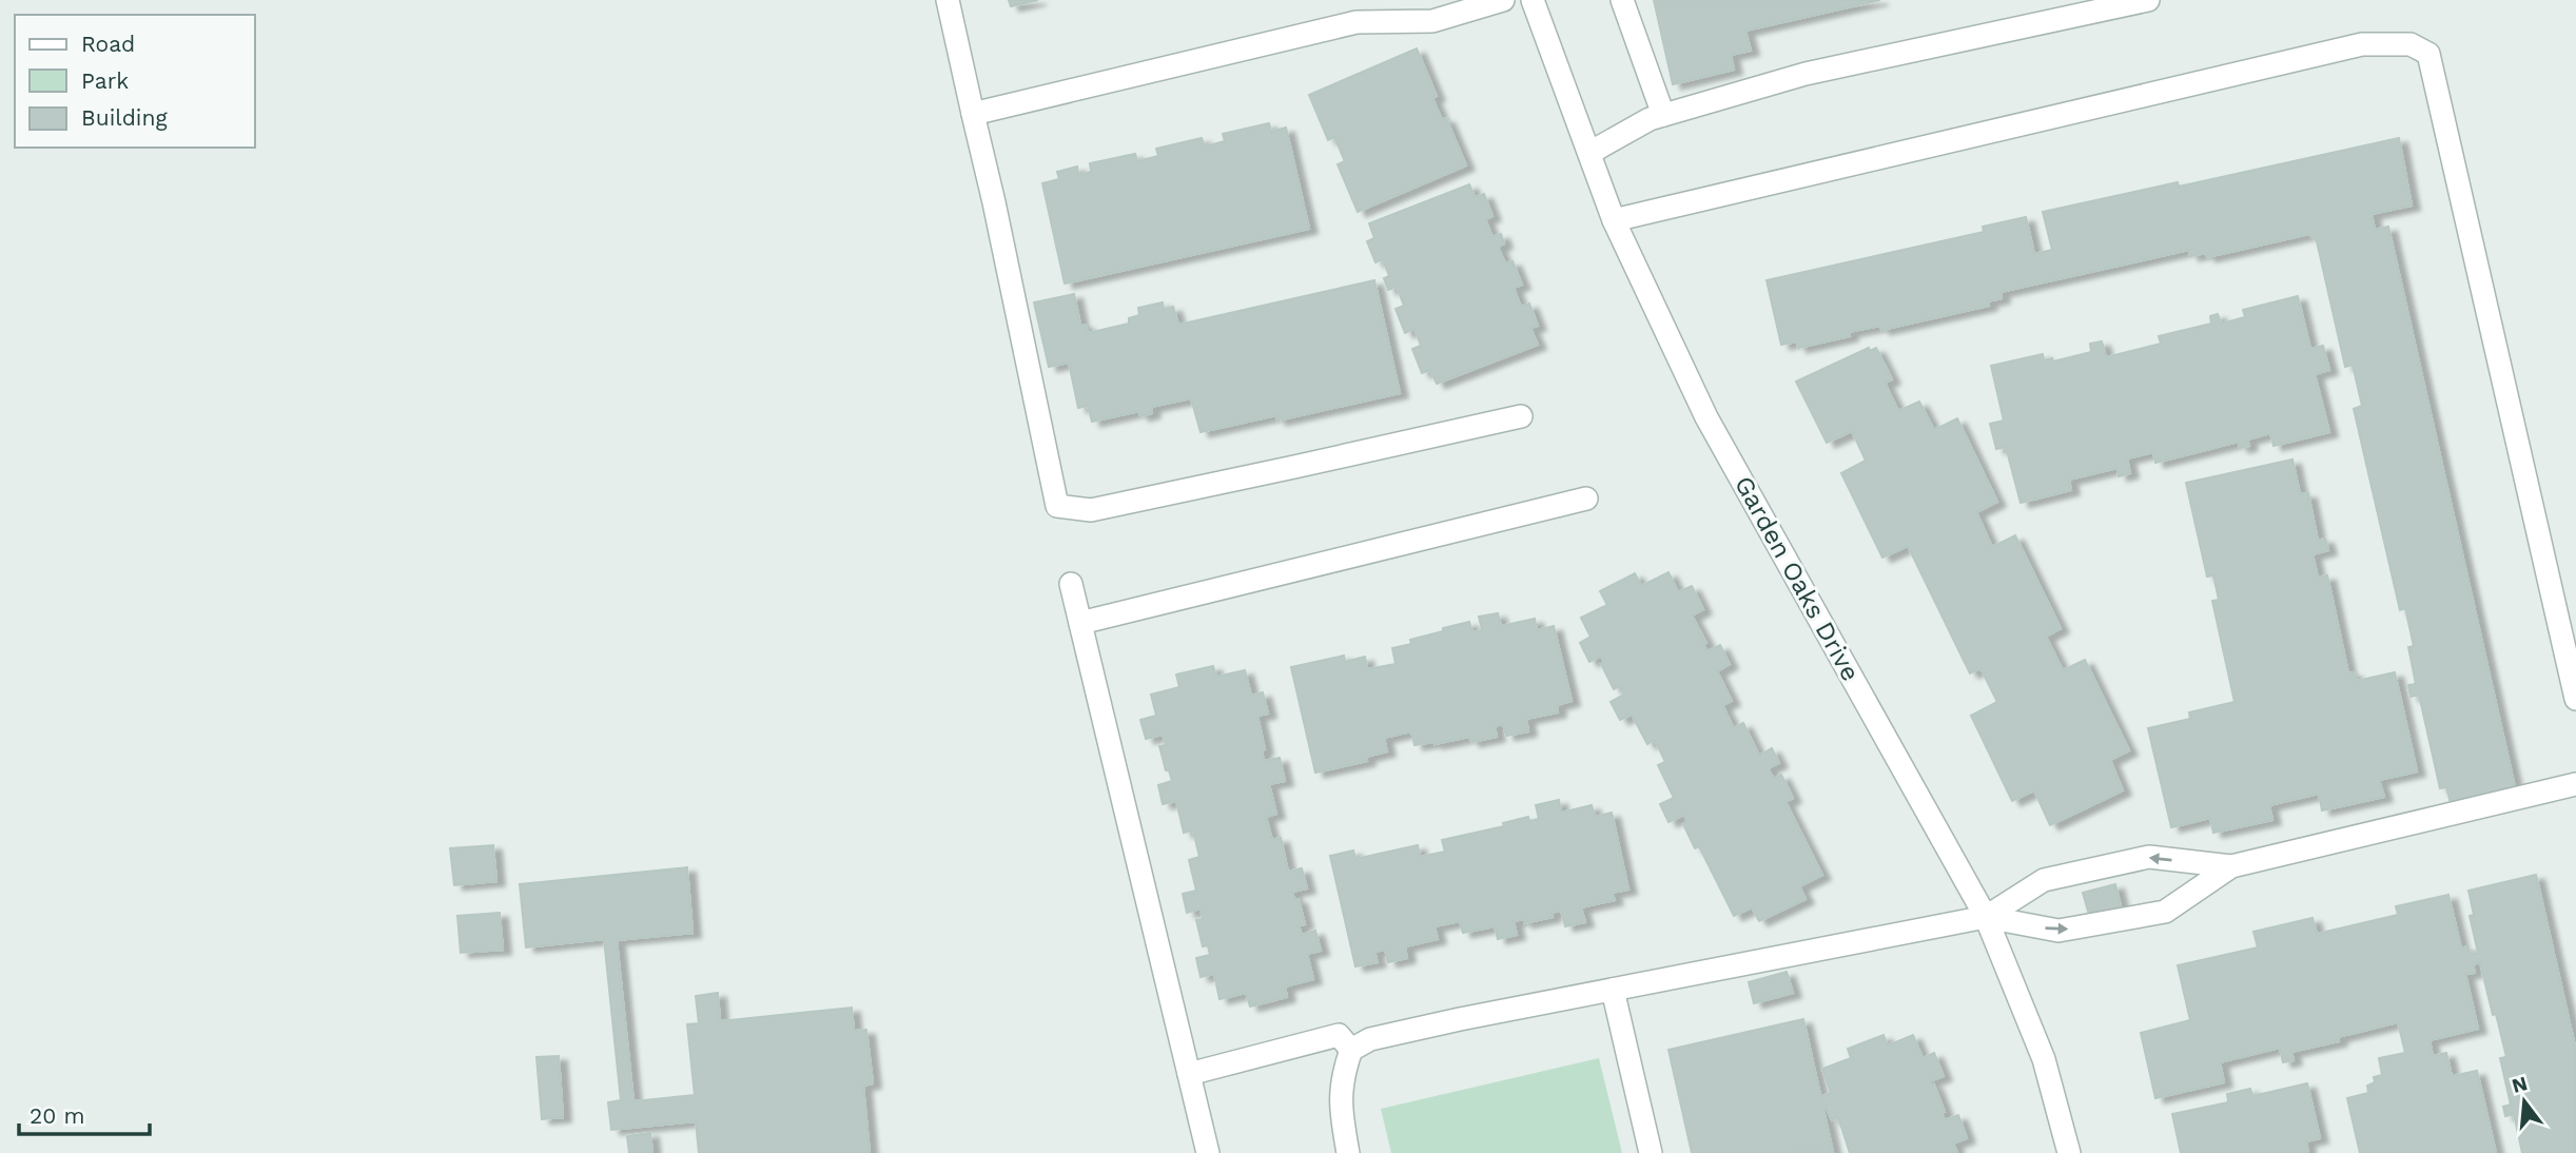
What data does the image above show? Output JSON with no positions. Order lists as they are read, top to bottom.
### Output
{
  "streets": {
    "street": ["Garden Oaks Drive"]
  },
  "legend": ["Road", "Park", "Building"],
  "scale_bar": "20 m",
  "north": "top"
}
